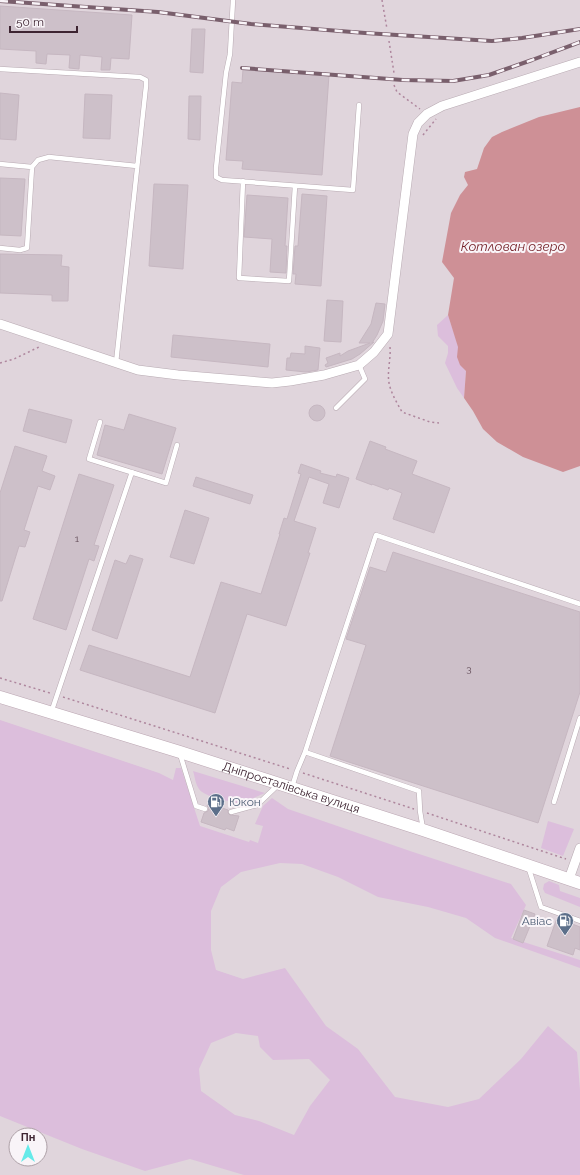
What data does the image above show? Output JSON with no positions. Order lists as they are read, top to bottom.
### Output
{
  "streets": {
    "street": ["Дніпросталівська вулиця"]
  },
  "water": ["Котлован озеро"],
  "places": {
    "fuel station": ["Юкон", "Авіас"]
  },
  "house_numbers": ["1", "3"],
  "scale_bar": "50 m",
  "north": "top"
}
